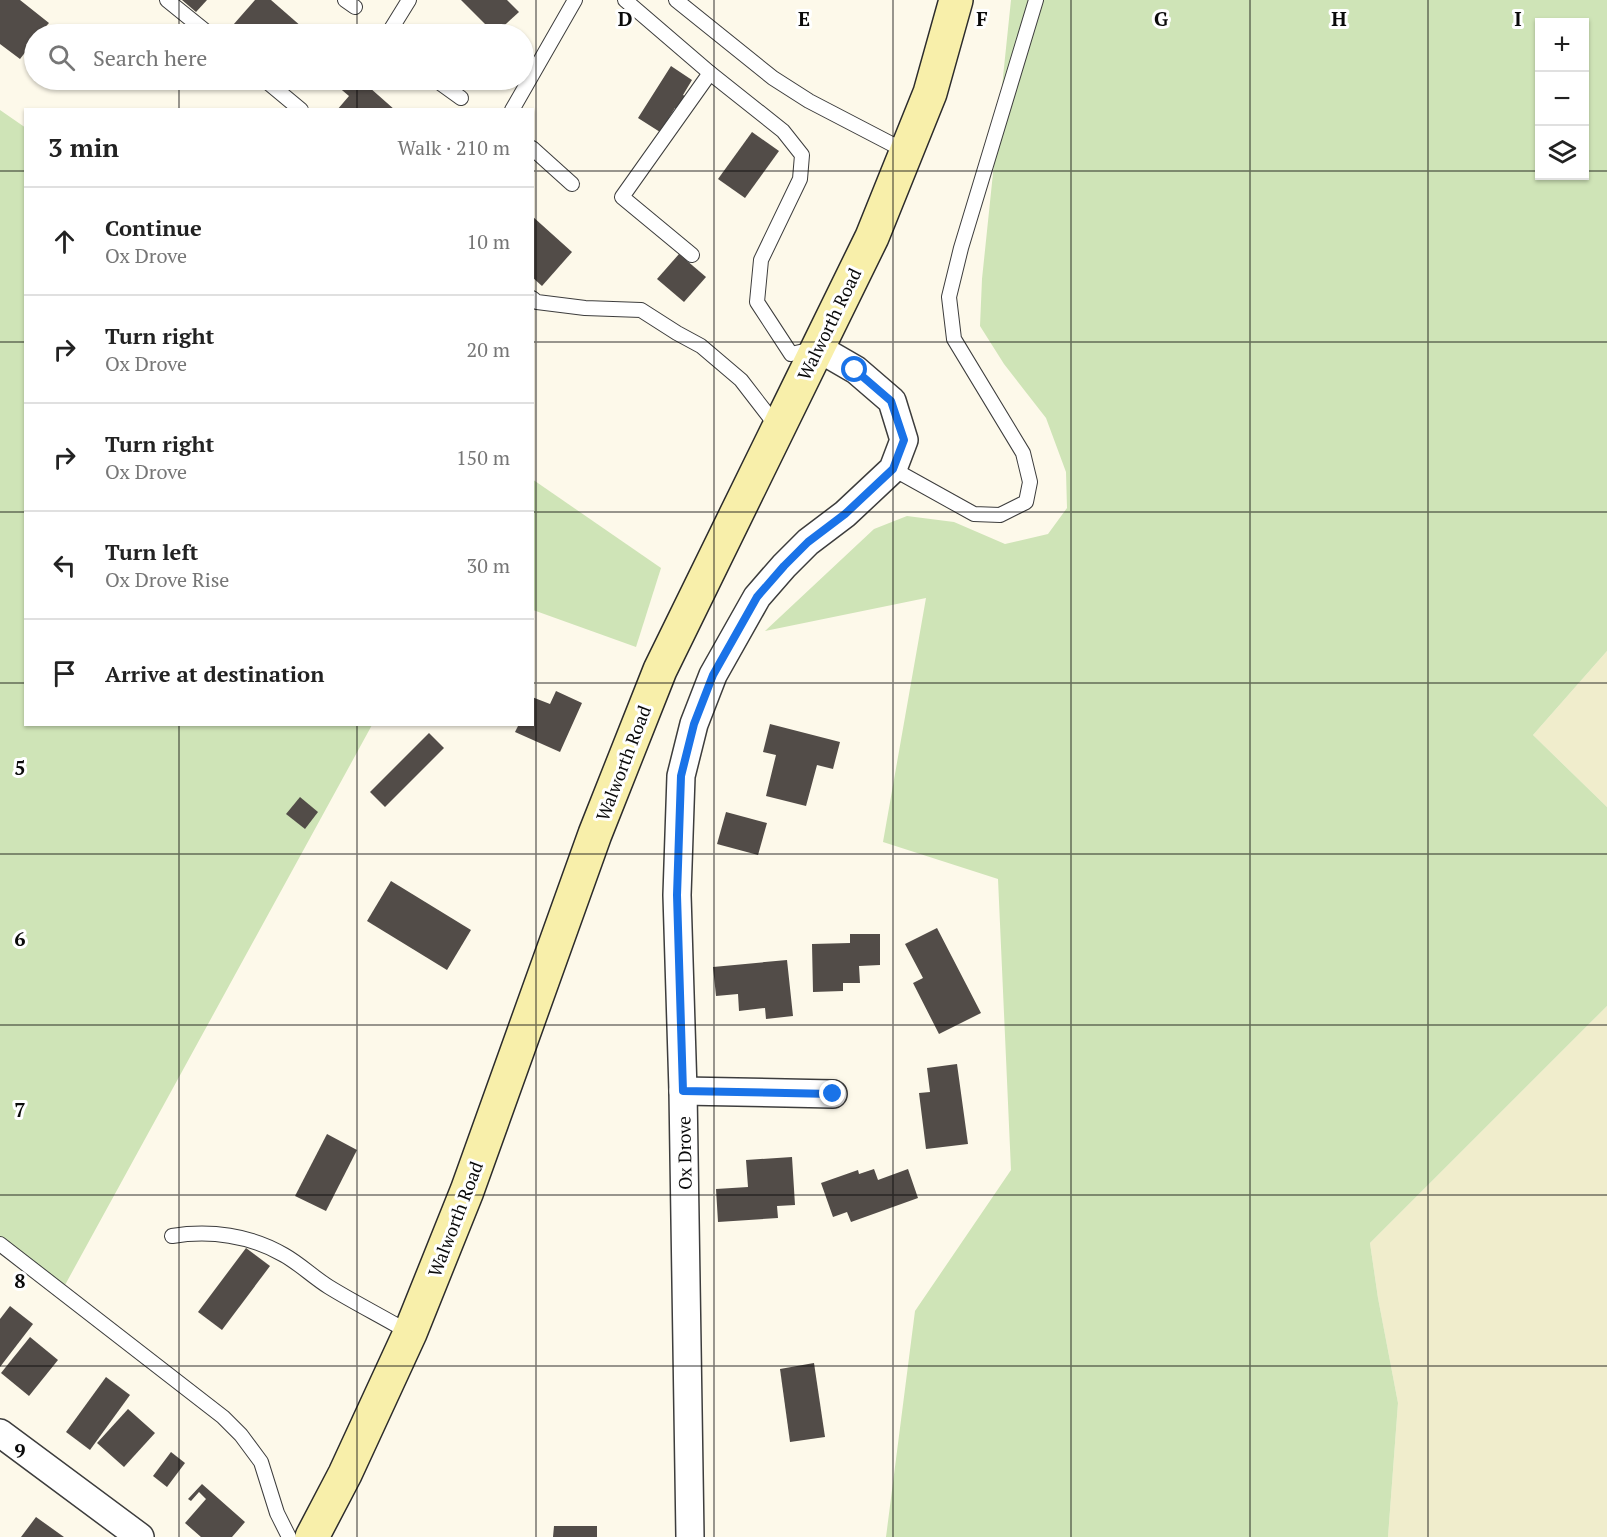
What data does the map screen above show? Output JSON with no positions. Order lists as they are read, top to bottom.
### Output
{
  "streets": {
    "street": ["Walworth Road", "Ox Drove"]
  },
  "crossings": [
    ["Walworth Road", "Ox Drove"]
  ],
  "page": {
    "map_buttons": ["+", "−"],
    "search": "Search here",
    "heading": ["3 min", "Walk · 210 m"],
    "list": [
      ["Continue", "Ox Drove", "10 m"],
      ["Turn right", "Ox Drove", "20 m"],
      ["Turn right", "Ox Drove", "150 m"],
      ["Turn left", "Ox Drove Rise", "30 m"],
      "Arrive at destination"
    ]
  },
  "grid": {
    "columns": [
      "D",
      "E",
      "F",
      "G",
      "H",
      "I"
    ],
    "rows": [
      "5",
      "6",
      "7",
      "8",
      "9"
    ]
  }
}
